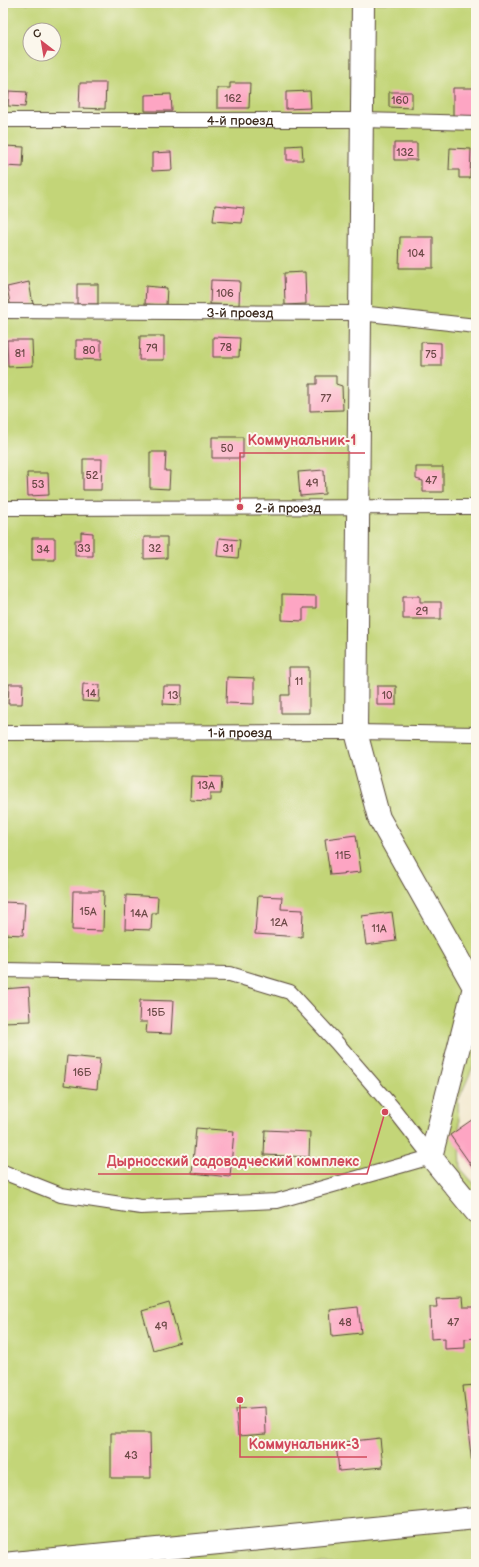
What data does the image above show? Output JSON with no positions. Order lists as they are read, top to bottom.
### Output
{
  "streets": {
    "lane": [
      "4-й проезд",
      "3-й проезд",
      "2-й проезд",
      "1-й проезд"
    ]
  },
  "places": ["Коммунальник-1", "Дырносский садоводческий комплекс", "Коммунальник-3"],
  "house_numbers": [
    "162",
    "160",
    "132",
    "104",
    "106",
    "78",
    "79",
    "80",
    "81",
    "75",
    "77",
    "50",
    "52",
    "47",
    "49",
    "53",
    "33",
    "32",
    "31",
    "34",
    "29",
    "11",
    "14",
    "13",
    "10",
    "13А",
    "11Б",
    "15А",
    "14А",
    "12А",
    "11А",
    "15Б",
    "16Б",
    "48",
    "47",
    "49",
    "43"
  ],
  "north": "top left"
}
